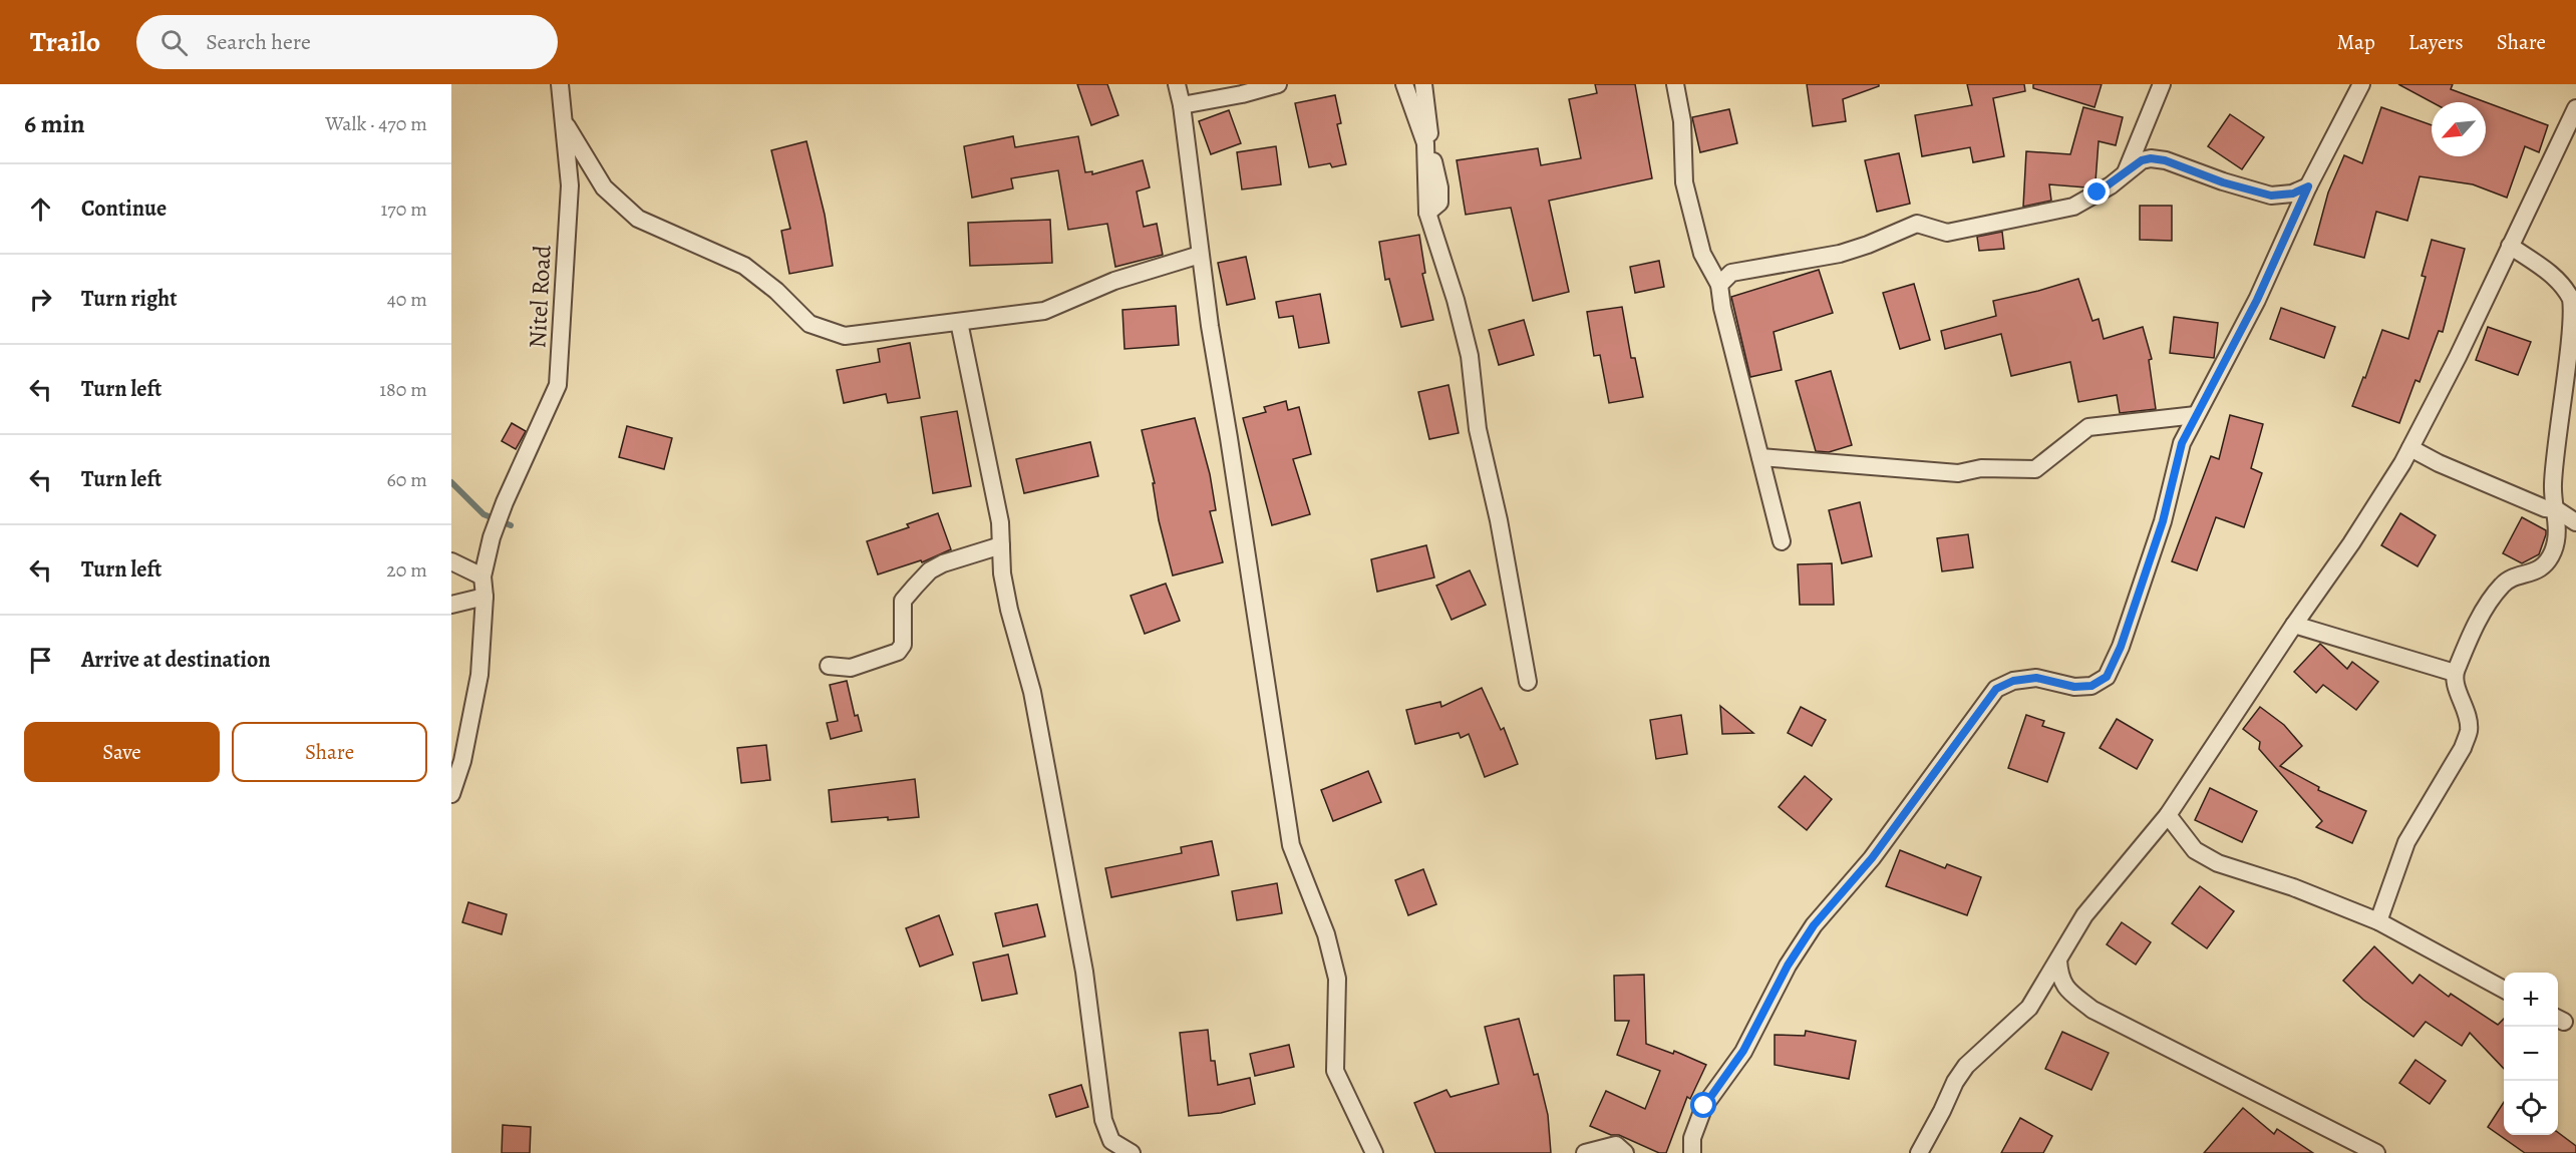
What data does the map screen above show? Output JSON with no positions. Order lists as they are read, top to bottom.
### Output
{
  "streets": {
    "street": ["Nitel Road"]
  },
  "north": "bottom left",
  "page": {
    "header": "Trailo",
    "search": "Search here",
    "nav": ["Map", "Layers", "Share"],
    "heading": ["6 min", "Walk · 470 m"],
    "list": [
      ["Continue", "170 m"],
      ["Turn right", "40 m"],
      ["Turn left", "180 m"],
      ["Turn left", "60 m"],
      ["Turn left", "20 m"],
      "Arrive at destination"
    ],
    "buttons": ["Save", "Share"],
    "map_buttons": ["+", "−"]
  }
}
